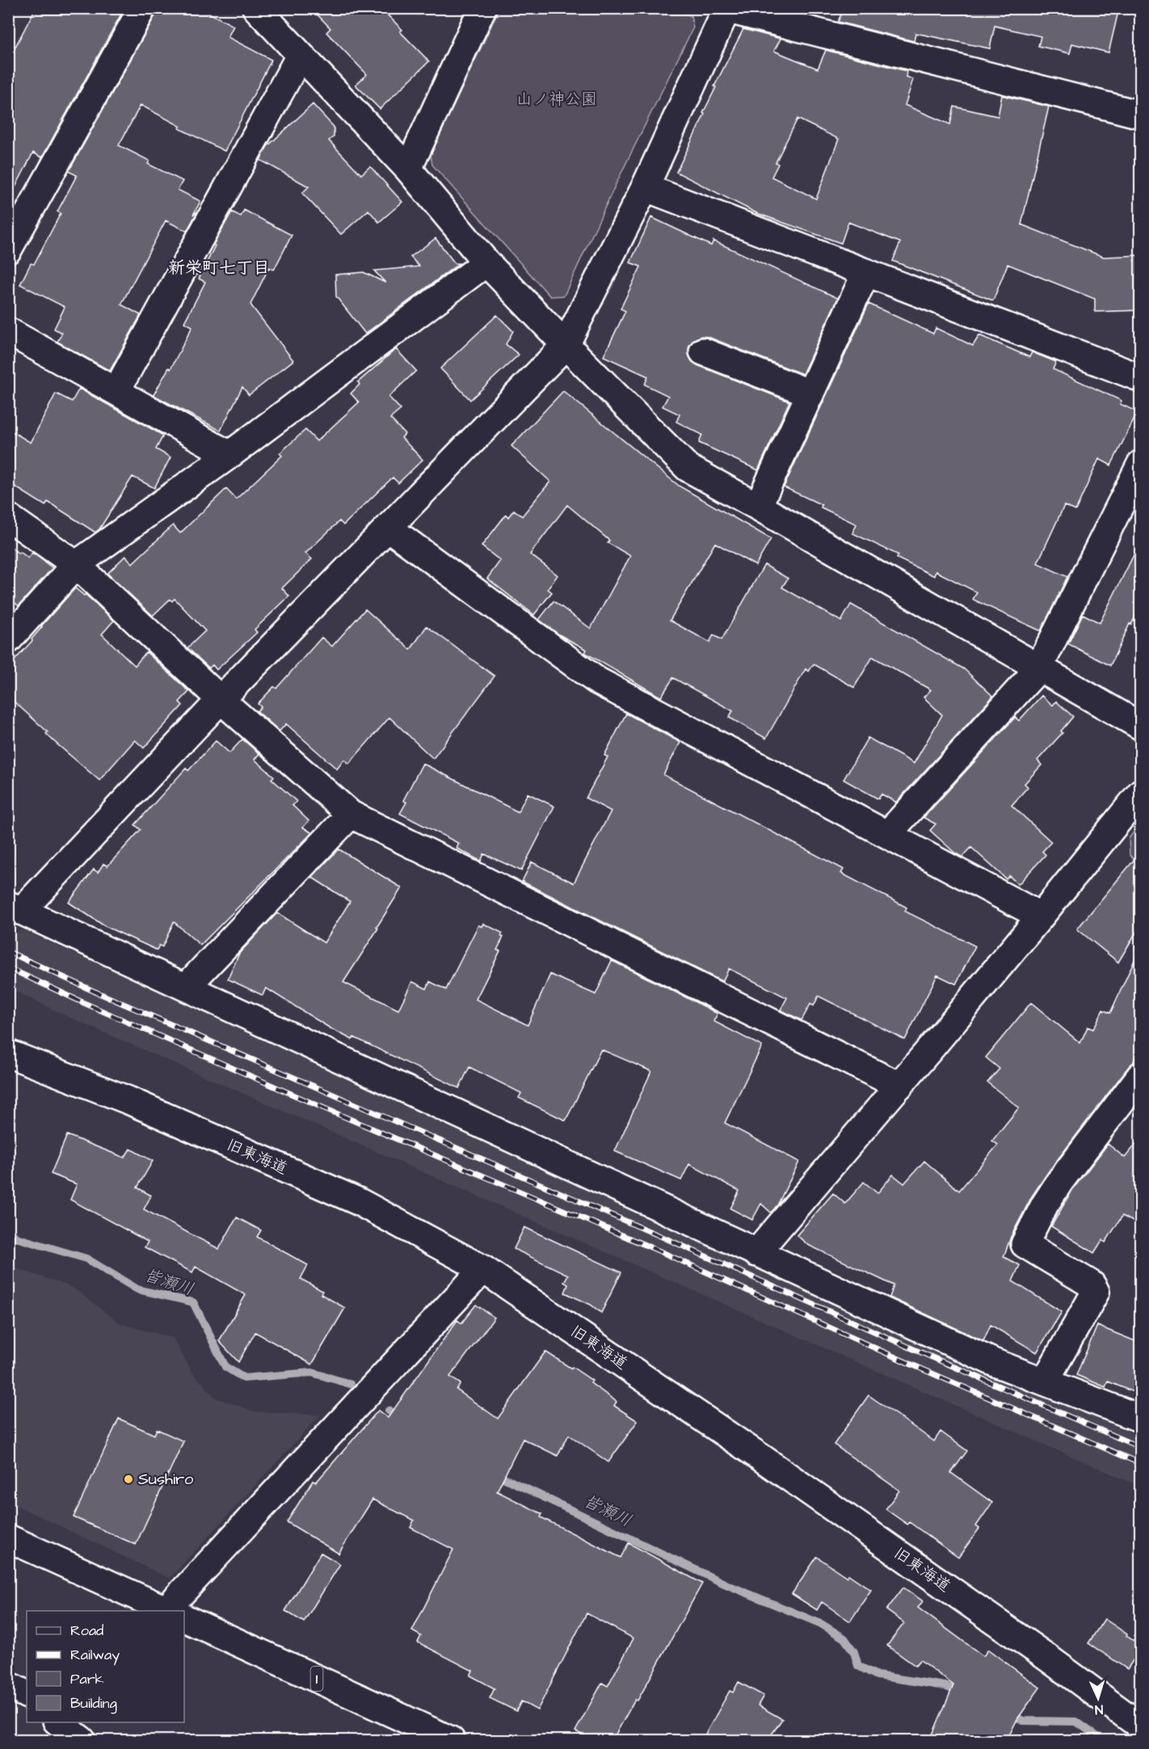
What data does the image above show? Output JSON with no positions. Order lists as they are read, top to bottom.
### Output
{
  "streets": {
    "main road": ["旧東海道", "1"]
  },
  "districts": ["新栄町七丁目"],
  "water": ["皆瀬川"],
  "parks": ["山ノ神公園"],
  "places": ["Sushiro"],
  "legend": [
    "Road",
    "Railway",
    "Park",
    "Building"
  ],
  "north": "bottom"
}
